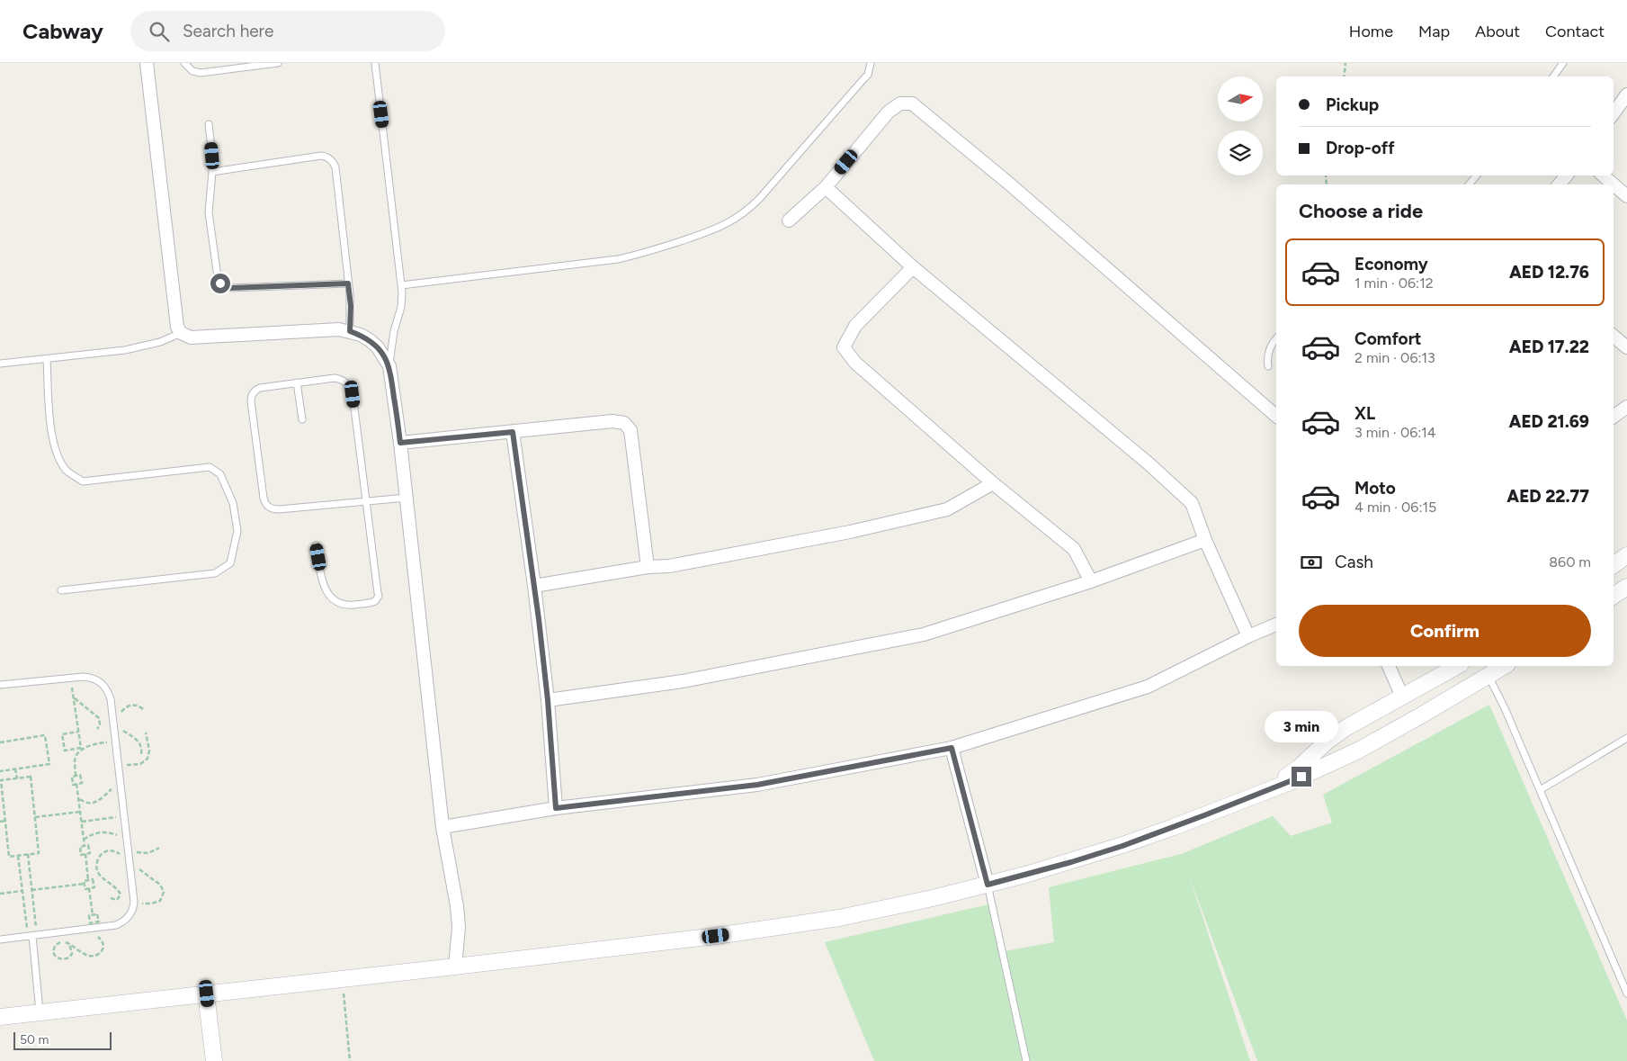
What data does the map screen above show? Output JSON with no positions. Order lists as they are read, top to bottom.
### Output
{
  "scale_bar": "50 m",
  "north": "right",
  "page": {
    "header": "Cabway",
    "search": "Search here",
    "nav": [
      "Home",
      "Map",
      "About",
      "Contact"
    ],
    "banner": ["Pickup", "Drop-off"],
    "heading": "Choose a ride",
    "list": [
      {
        "name": "Economy",
        "note": "1 min · 06:12",
        "value": "AED 12.76"
      },
      {
        "name": "Comfort",
        "note": "2 min · 06:13",
        "value": "AED 17.22"
      },
      {
        "name": "XL",
        "note": "3 min · 06:14",
        "value": "AED 21.69"
      },
      {
        "name": "Moto",
        "note": "4 min · 06:15",
        "value": "AED 22.77"
      }
    ],
    "pay": ["Cash", "860 m"],
    "buttons": "Confirm",
    "bubble": "3 min",
    "scale": "50 m"
  }
}
